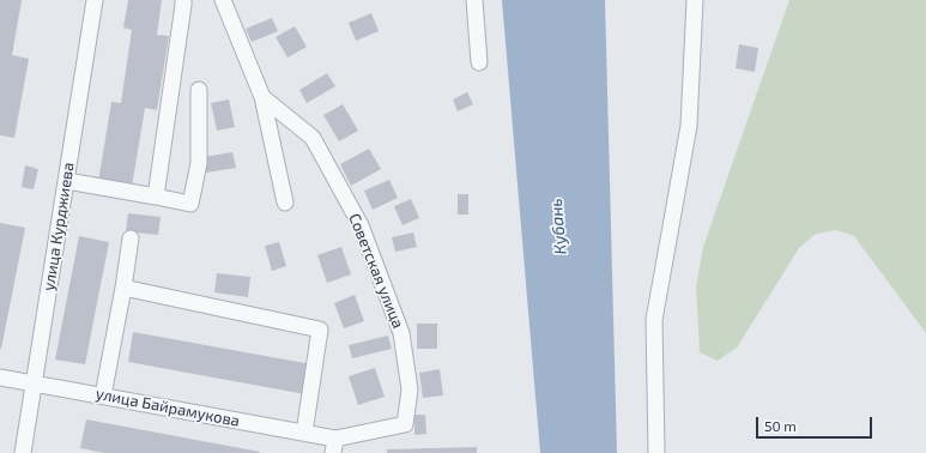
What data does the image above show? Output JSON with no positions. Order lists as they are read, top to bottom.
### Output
{
  "streets": {
    "street": ["улица Курджиева", "Советская улица", "улица Байрамукова"]
  },
  "crossings": [
    ["улица Курджиева", "улица Байрамукова"],
    ["Советская улица", "улица Байрамукова"]
  ],
  "water": ["Кубань"],
  "scale_bar": "50 m"
}
